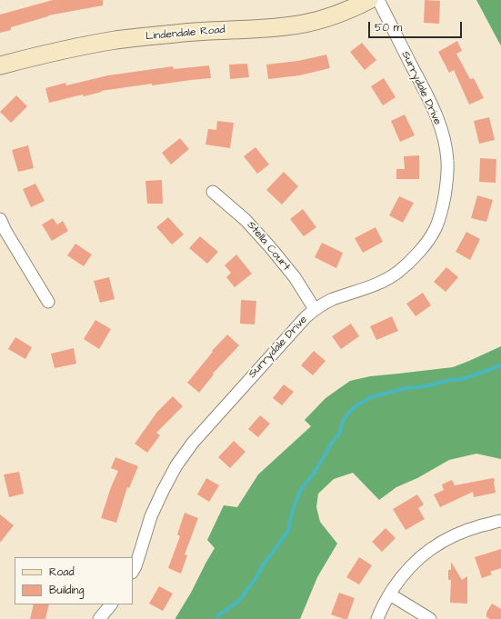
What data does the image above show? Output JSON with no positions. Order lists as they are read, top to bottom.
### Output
{
  "streets": {
    "street": ["Lindendale Road", "Surrydale Drive", "Stella Court"]
  },
  "crossings": [
    ["Surrydale Drive", "Stella Court"]
  ],
  "legend": ["Road", "Building"],
  "scale_bar": "50 m"
}
